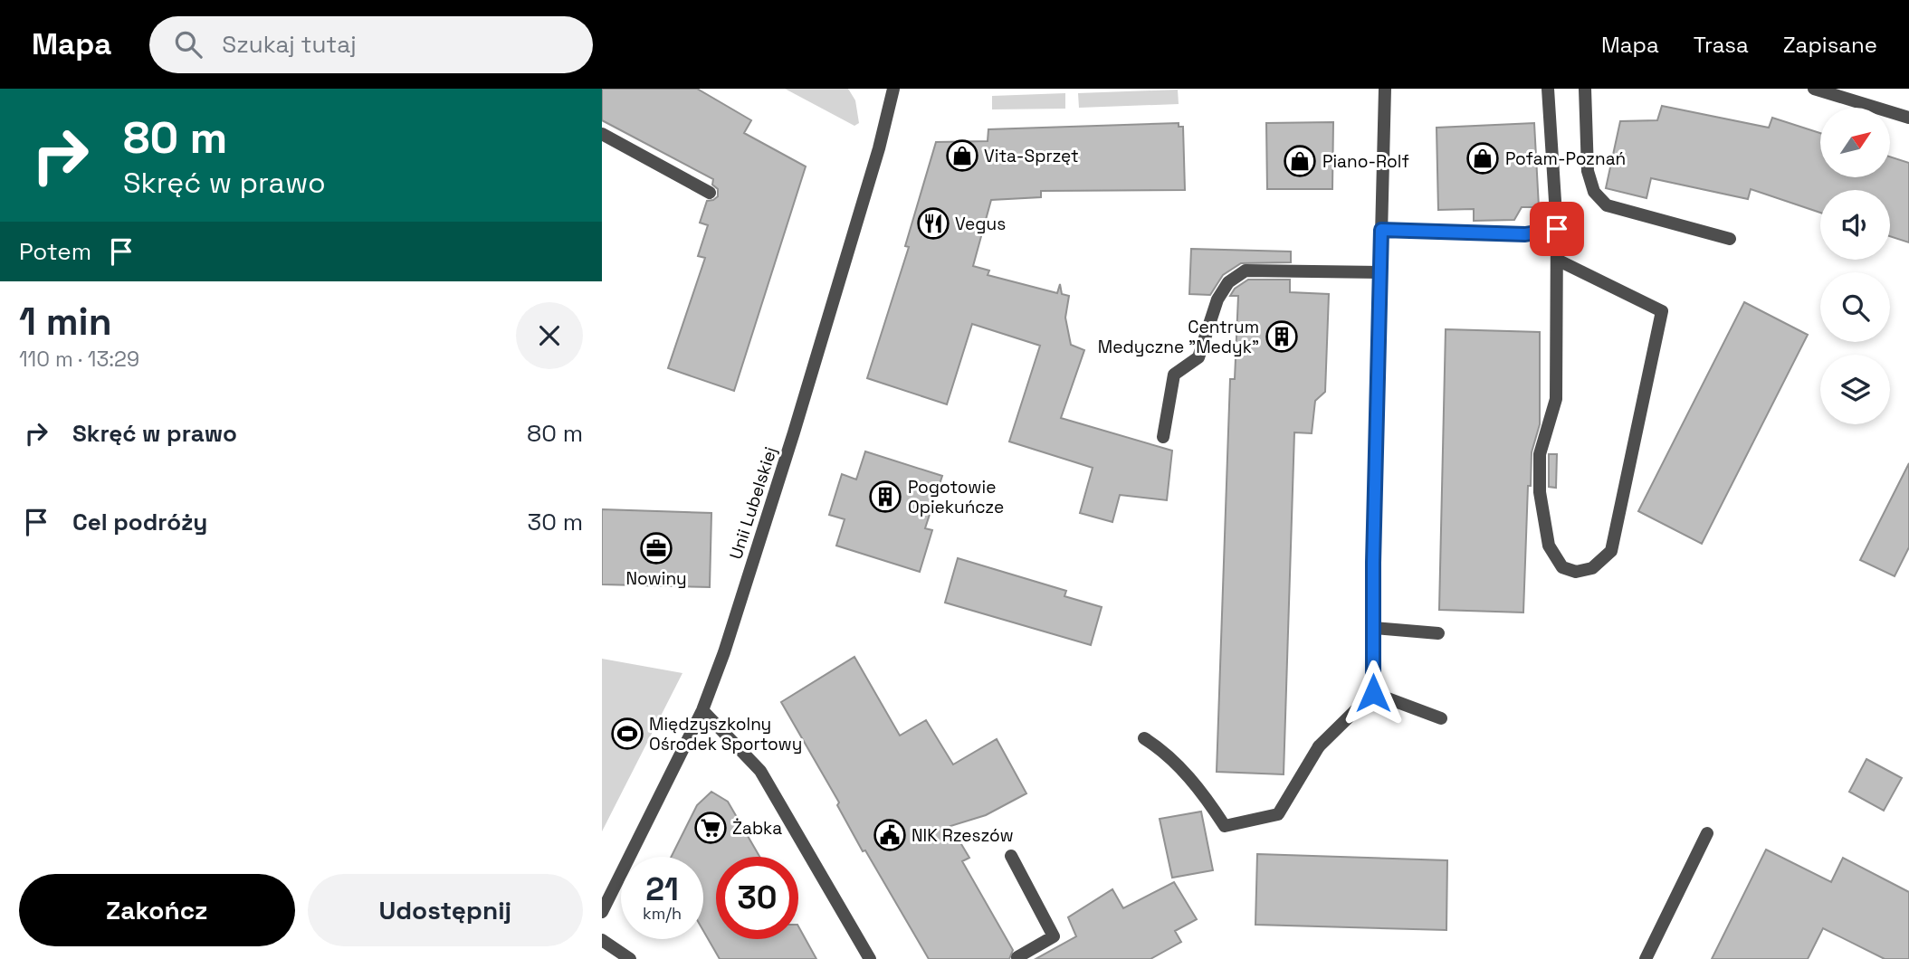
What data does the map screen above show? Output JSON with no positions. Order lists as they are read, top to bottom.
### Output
{
  "streets": {
    "street": ["Unii Lubelskiej"]
  },
  "places": {
    "shop": ["Vita-Sprzęt", "Pofam-Poznań", "Piano-Rolf"],
    "restaurant": ["Vegus"],
    "building": ["Centrum Medyczne \"Medyk\"", "Pogotowie Opiekuńcze"],
    "office": ["Nowiny"],
    "sports": ["Międzyszkolny Ośrodek Sportowy"],
    "supermarket": ["Żabka"],
    "public building": ["NIK Rzeszów"]
  },
  "north": "top right",
  "page": {
    "header": "Mapa",
    "search": "Szukaj tutaj",
    "nav": ["Mapa", "Trasa", "Zapisane"],
    "turn": ["80 m", "Skręć w prawo"],
    "then": "Potem",
    "heading": ["1 min", "110 m · 13:29"],
    "list": [
      {
        "name": "Skręć w prawo",
        "value": "80 m"
      },
      {
        "name": "Cel podróży",
        "value": "30 m"
      }
    ],
    "speed": "21 km/h",
    "limit": "30",
    "buttons": ["Zakończ", "Udostępnij"]
  }
}
